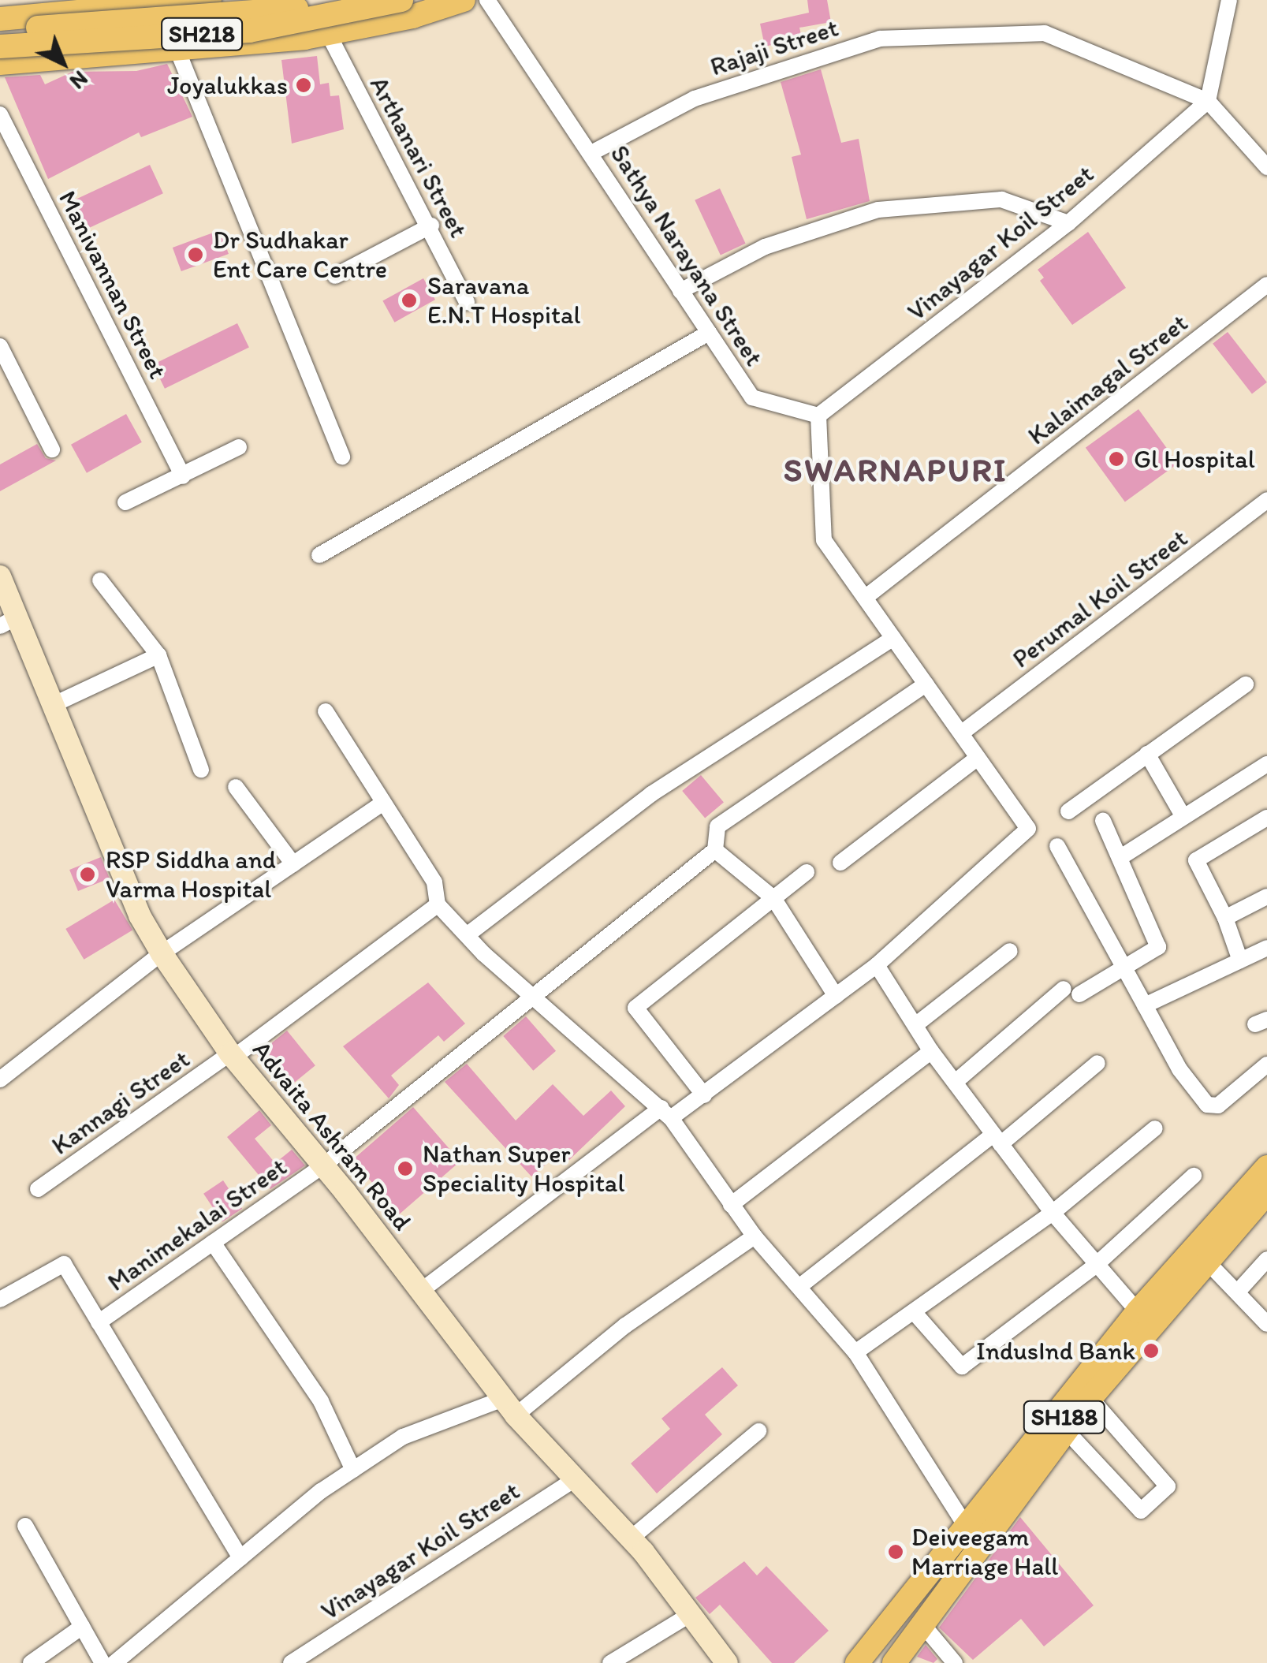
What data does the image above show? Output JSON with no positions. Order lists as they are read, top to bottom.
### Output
{
  "streets": {
    "main road": ["SH218", "SH188"],
    "street": [
      "Rajaji Street",
      "Arthanari Street",
      "Vinayagar Koil Street",
      "Sathya Narayana Street",
      "Manivannan Street",
      "Kalaimagal Street",
      "Perumal Koil Street",
      "Kannagi Street",
      "Advaita Ashram Road",
      "Manimekalai Street"
    ]
  },
  "crossings": [
    ["Rajaji Street", "Vinayagar Koil Street"],
    ["Rajaji Street", "Sathya Narayana Street"],
    ["Vinayagar Koil Street", "Sathya Narayana Street"],
    ["Vinayagar Koil Street", "Advaita Ashram Road"],
    ["Kannagi Street", "Advaita Ashram Road"],
    ["Advaita Ashram Road", "Manimekalai Street"]
  ],
  "districts": ["SWARNAPURI"],
  "places": [
    "Joyalukkas",
    "Dr Sudhakar Ent Care Centre",
    "Saravana E.N.T Hospital",
    "Gl Hospital",
    "RSP Siddha and Varma Hospital",
    "Nathan Super Speciality Hospital",
    "IndusInd Bank",
    "Deiveegam Marriage Hall"
  ],
  "north": "bottom right"
}
